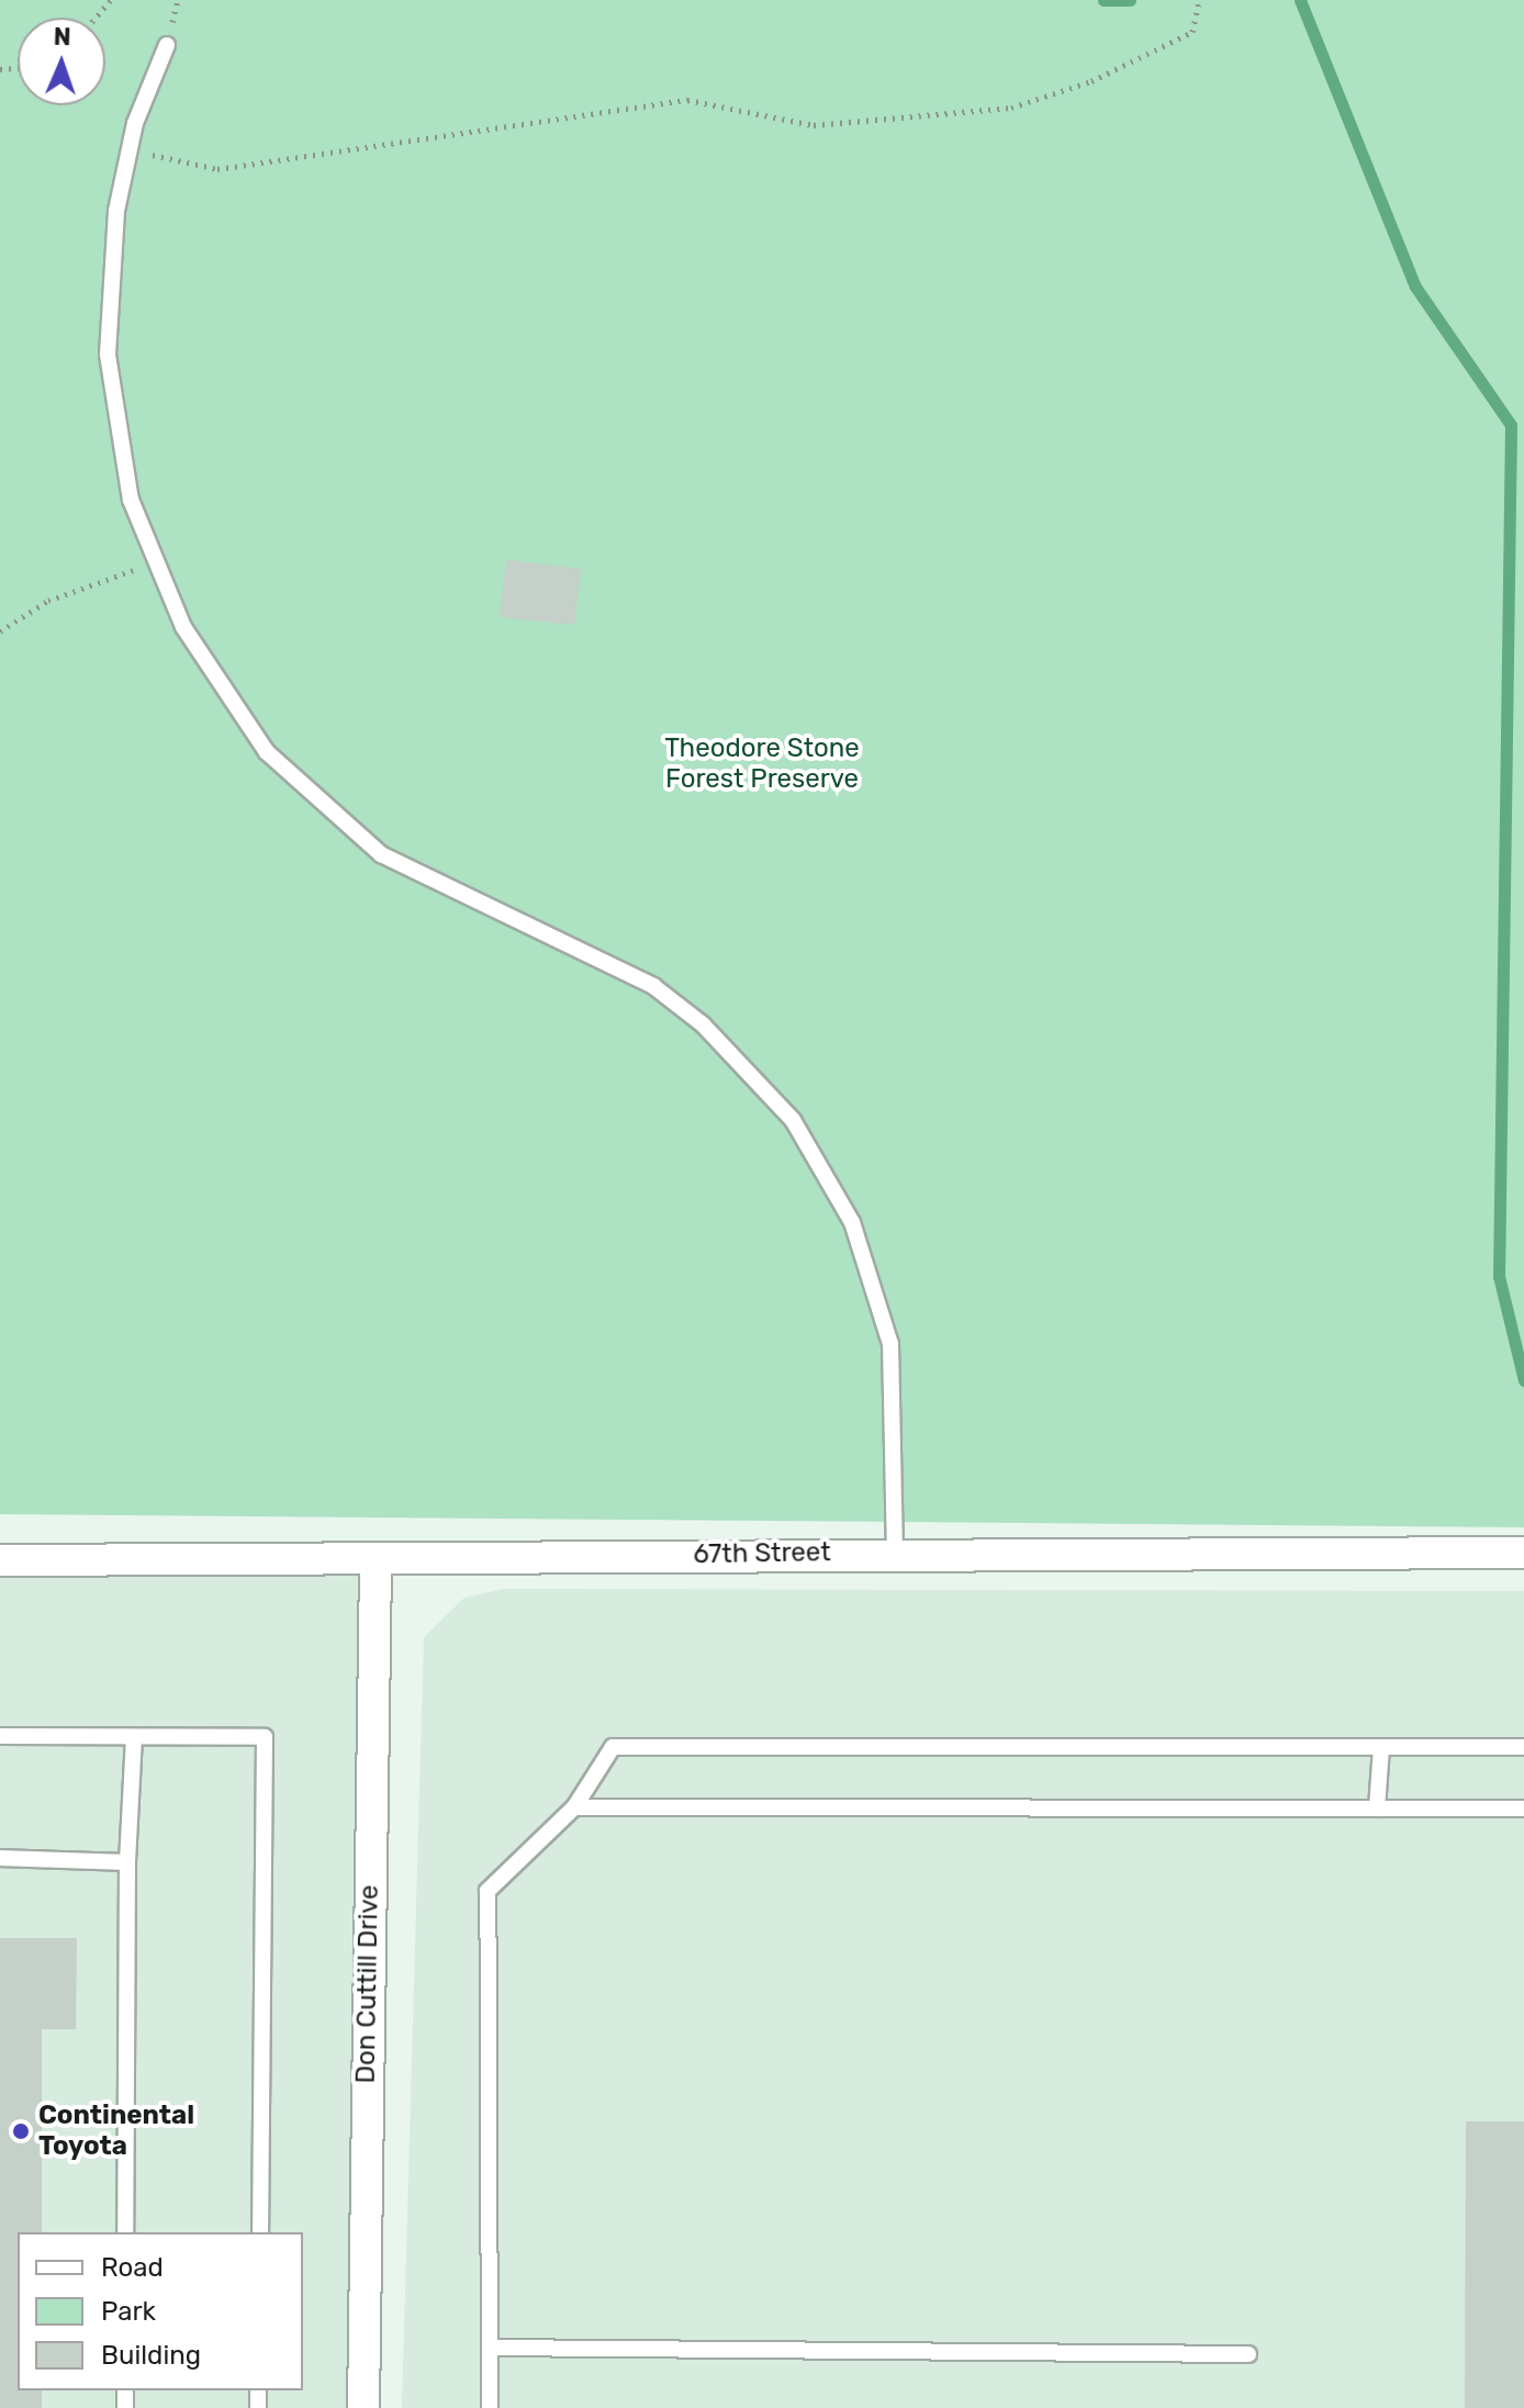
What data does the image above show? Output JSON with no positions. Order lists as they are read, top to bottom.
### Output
{
  "streets": {
    "street": ["67th Street", "Don Cuttill Drive"]
  },
  "crossings": [
    ["67th Street", "Don Cuttill Drive"]
  ],
  "parks": ["Theodore Stone Forest Preserve"],
  "places": ["Continental Toyota"],
  "legend": ["Road", "Park", "Building"],
  "north": "top"
}
